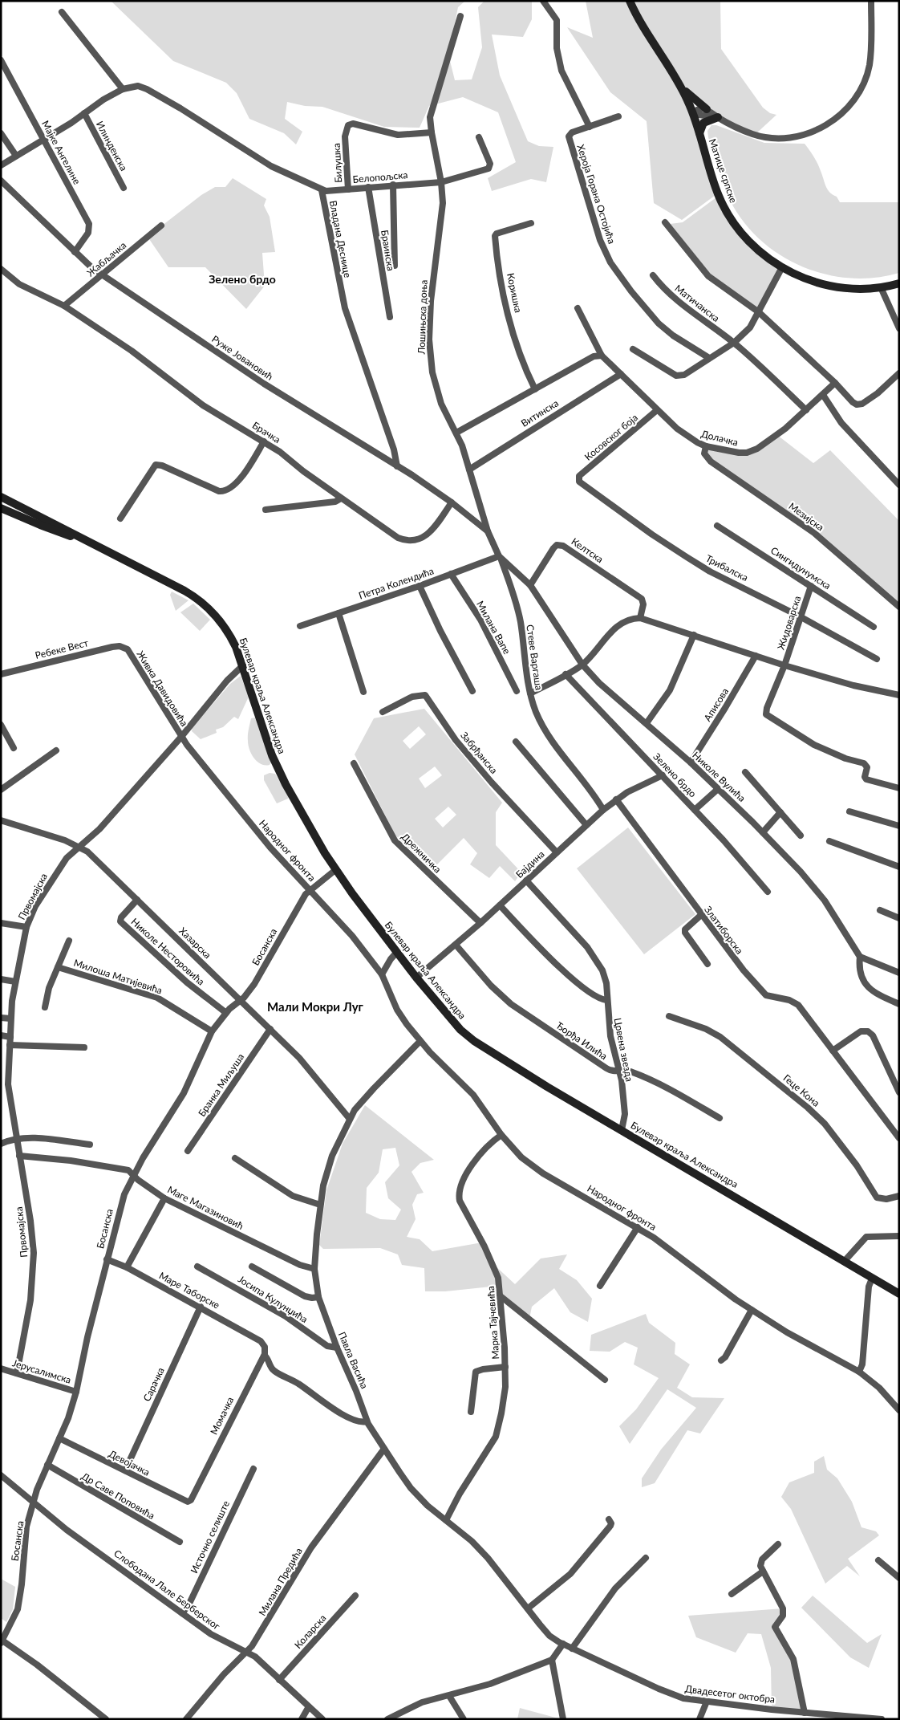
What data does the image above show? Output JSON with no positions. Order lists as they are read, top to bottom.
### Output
{
  "streets": {
    "main road": ["Матице српске", "Булевар краља Александра"],
    "street": [
      "Илинденска",
      "Мајке Ангелине",
      "Билушка",
      "Белопољска",
      "Хероја Горана Остојића",
      "Владана Деснице",
      "Браинска",
      "Жабљачка",
      "Коришка",
      "Матичанска",
      "Лошињска доња",
      "Руже Јовановић",
      "Витинска",
      "Брачка",
      "Косовског боја",
      "Долачка",
      "Мезијска",
      "Келтска",
      "Трибалска",
      "Сингидунумска",
      "Петра Колендића",
      "Жидоварска",
      "Милана Вапе",
      "Ребеке Вест",
      "Стеве Варгаша",
      "Живка Давидовића",
      "Аписова",
      "Забрђанска",
      "Зелено брдо",
      "Николе Вулића",
      "Народног фронта",
      "Дрежничка",
      "Бајдина",
      "Првомајска",
      "Златиборска",
      "Хазарска",
      "Босанска",
      "Николе Несторовића",
      "Милоша Матијевића",
      "Ђорђа Илића",
      "Црвена звезда",
      "Бранка Миљуша",
      "Геце Кона",
      "Маге Магазиновић",
      "Маре Таборске",
      "Јосипа Кулунџића",
      "Марка Тајчевића",
      "Павла Васића",
      "Јерусалимска",
      "Сарачка",
      "Момачка",
      "Девојачка",
      "Др Саве Поповића",
      "Источно селиште",
      "Милана Предића",
      "Слободана Лале Берберског",
      "Коларска",
      "Двадесетог октобра"
    ]
  },
  "crossings": [
    ["Мајке Ангелине", "Руже Јовановић"],
    ["Билушка", "Белопољска"],
    ["Билушка", "Лошињска доња"],
    ["Белопољска", "Владана Деснице"],
    ["Белопољска", "Браинска"],
    ["Белопољска", "Лошињска доња"],
    ["Владана Деснице", "Руже Јовановић"],
    ["Жабљачка", "Руже Јовановић"],
    ["Жабљачка", "Брачка"],
    ["Матичанска", "Долачка"],
    ["Лошињска доња", "Витинска"],
    ["Руже Јовановић", "Брачка"],
    ["Витинска", "Долачка"],
    ["Косовског боја", "Долачка"],
    ["Косовског боја", "Трибалска"],
    ["Долачка", "Мезијска"],
    ["Келтска", "Николе Вулића"],
    ["Трибалска", "Жидоварска"],
    ["Сингидунумска", "Жидоварска"],
    ["Петра Колендића", "Милана Вапе"],
    ["Петра Колендића", "Стеве Варгаша"],
    ["Ребеке Вест", "Живка Давидовића"],
    ["Стеве Варгаша", "Бајдина"],
    ["Живка Давидовића", "Народног фронта"],
    ["Живка Давидовића", "Првомајска"],
    ["Булевар краља Александра", "Бајдина"],
    ["Булевар краља Александра", "Првомајска"],
    ["Булевар краља Александра", "Босанска"],
    ["Булевар краља Александра", "Црвена звезда"],
    ["Аписова", "Николе Вулића"],
    ["Забрђанска", "Бајдина"],
    ["Зелено брдо", "Бајдина"],
    ["Народног фронта", "Првомајска"],
    ["Народног фронта", "Босанска"],
    ["Народног фронта", "Марка Тајчевића"],
    ["Народног фронта", "Павла Васића"],
    ["Дрежничка", "Бајдина"],
    ["Бајдина", "Златиборска"],
    ["Бајдина", "Ђорђа Илића"],
    ["Бајдина", "Црвена звезда"],
    ["Првомајска", "Хазарска"],
    ["Првомајска", "Маге Магазиновић"],
    ["Првомајска", "Јерусалимска"],
    ["Хазарска", "Босанска"],
    ["Хазарска", "Николе Несторовића"],
    ["Хазарска", "Бранка Миљуша"],
    ["Хазарска", "Павла Васића"],
    ["Босанска", "Николе Несторовића"],
    ["Босанска", "Милоша Матијевића"],
    ["Босанска", "Маге Магазиновић"],
    ["Босанска", "Маре Таборске"],
    ["Босанска", "Јерусалимска"],
    ["Босанска", "Девојачка"],
    ["Босанска", "Др Саве Поповића"],
    ["Босанска", "Слободана Лале Берберског"],
    ["Ђорђа Илића", "Црвена звезда"],
    ["Маге Магазиновић", "Павла Васића"],
    ["Маре Таборске", "Сарачка"],
    ["Маре Таборске", "Момачка"],
    ["Јосипа Кулунџића", "Павла Васића"],
    ["Марка Тајчевића", "Павла Васића"],
    ["Павла Васића", "Милана Предића"],
    ["Павла Васића", "Двадесетог октобра"],
    ["Сарачка", "Девојачка"],
    ["Момачка", "Девојачка"],
    ["Источно селиште", "Слободана Лале Берберског"],
    ["Милана Предића", "Слободана Лале Берберског"],
    ["Слободана Лале Берберског", "Коларска"]
  ],
  "districts": ["Зелено брдо", "Мали Мокри Луг"]
}
